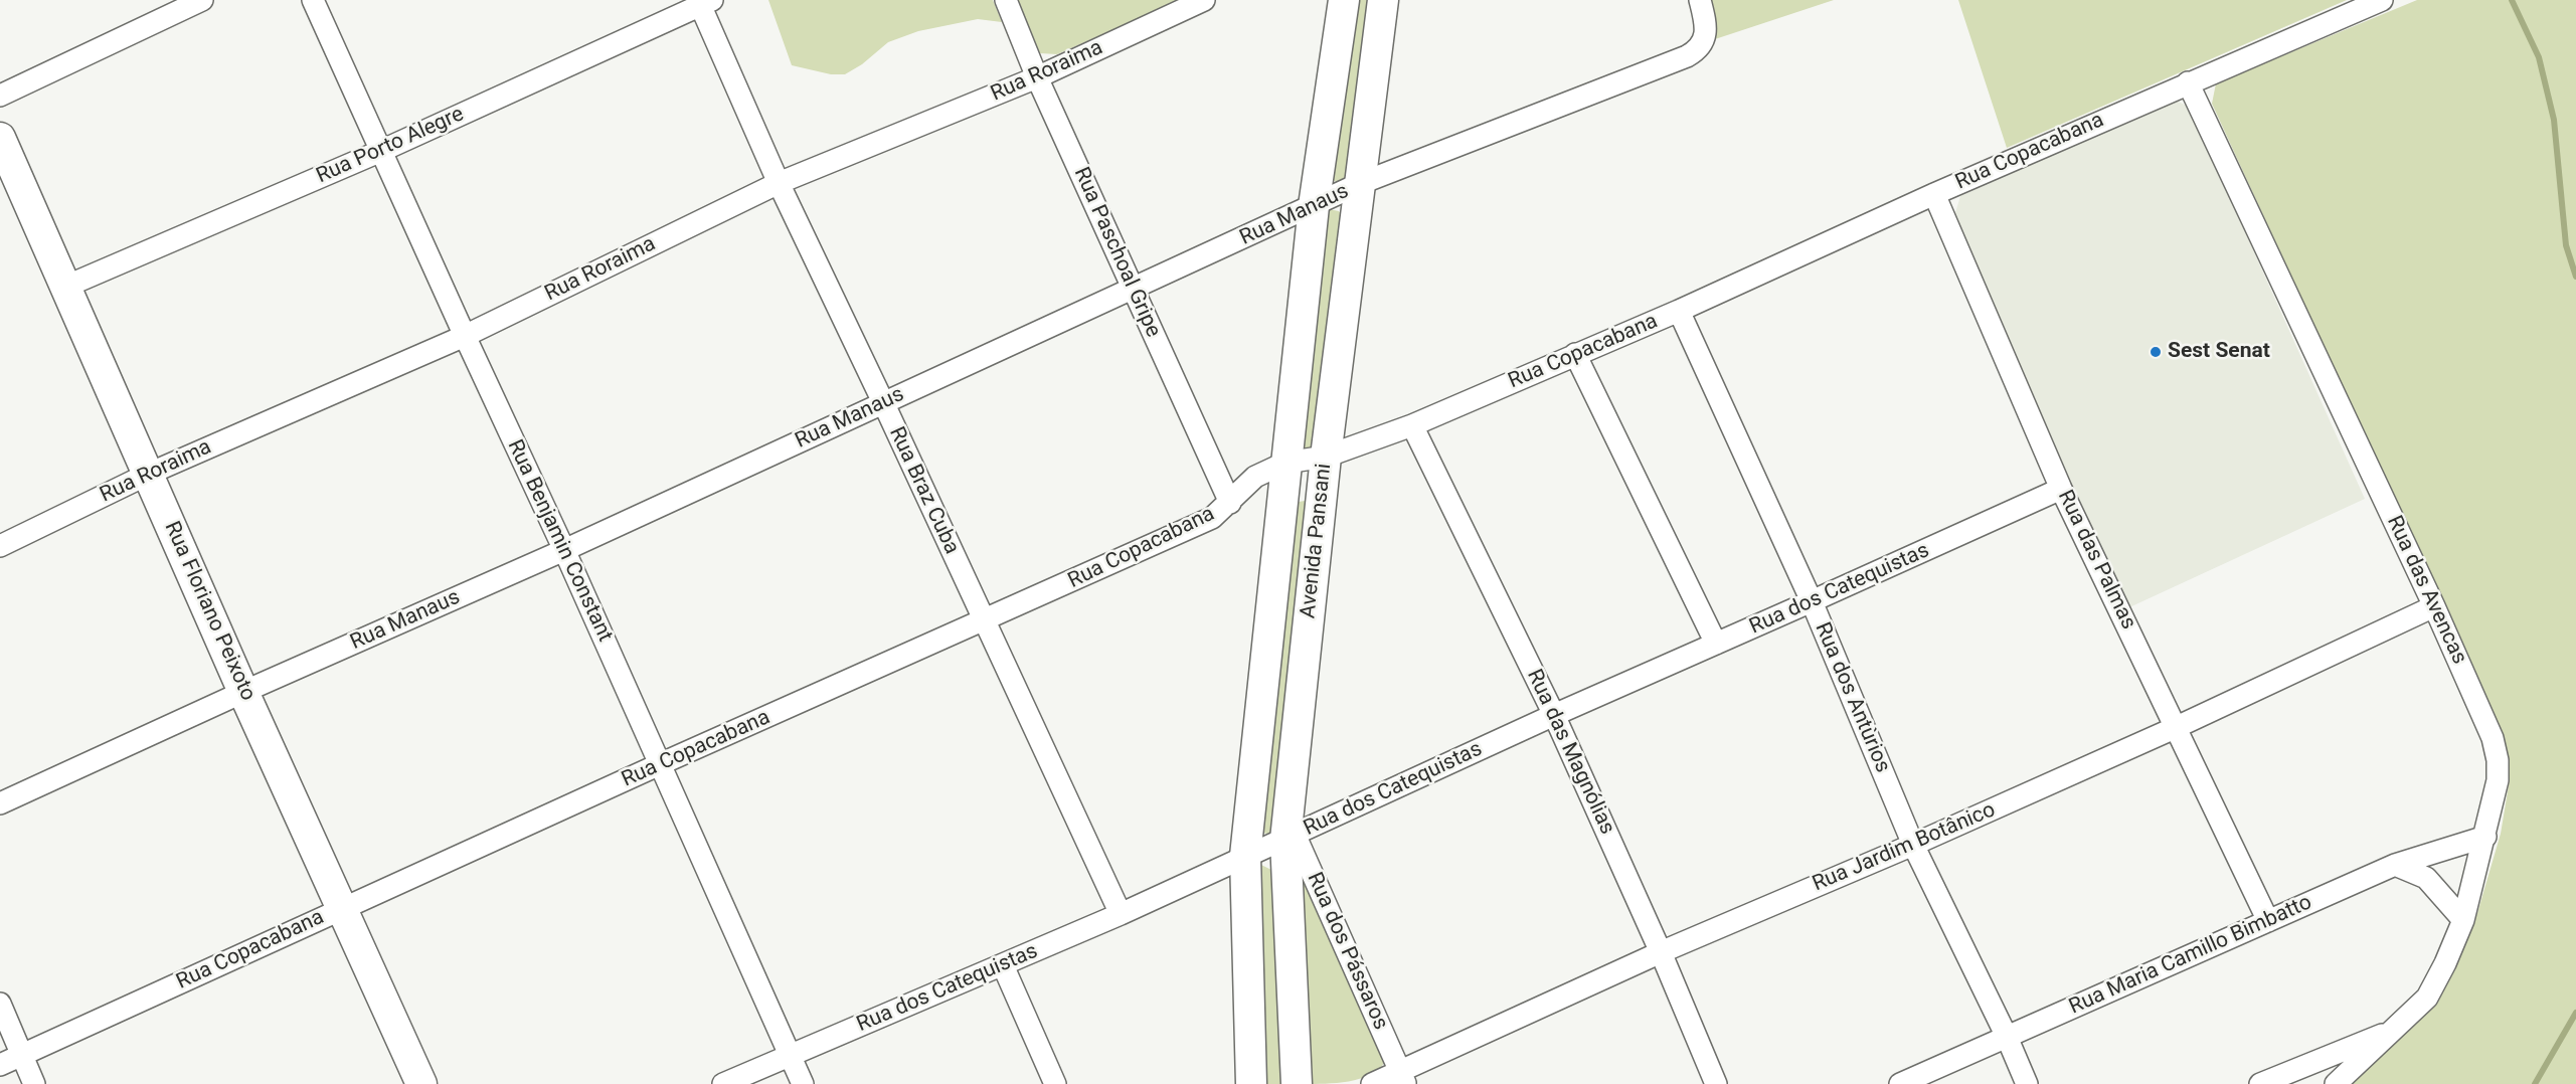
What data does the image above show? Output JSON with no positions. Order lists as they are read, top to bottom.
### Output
{
  "streets": {
    "main road": ["Avenida Pansani", "Rua Floriano Peixoto"],
    "street": [
      "Rua Roraima",
      "Rua Porto Alegre",
      "Rua Copacabana",
      "Rua Manaus",
      "Rua Paschoal Gripe",
      "Rua Braz Cuba",
      "Rua Benjamin Constant",
      "Rua das Palmas",
      "Rua dos Catequistas",
      "Rua das Avencas",
      "Rua dos Antùrios",
      "Rua das Magnólias",
      "Rua Jardim Botânico",
      "Rua dos Pássaros",
      "Rua Maria Camillo Bimbatto"
    ]
  },
  "crossings": [
    ["Rua Roraima", "Rua Paschoal Gripe"],
    ["Rua Roraima", "Rua Braz Cuba"],
    ["Rua Roraima", "Rua Benjamin Constant"],
    ["Rua Roraima", "Rua Floriano Peixoto"],
    ["Rua Porto Alegre", "Rua Braz Cuba"],
    ["Rua Porto Alegre", "Rua Benjamin Constant"],
    ["Rua Porto Alegre", "Rua Floriano Peixoto"],
    ["Rua Copacabana", "Rua Paschoal Gripe"],
    ["Rua Copacabana", "Rua Braz Cuba"],
    ["Rua Copacabana", "Rua Benjamin Constant"],
    ["Rua Copacabana", "Avenida Pansani"],
    ["Rua Copacabana", "Rua das Palmas"],
    ["Rua Copacabana", "Rua das Avencas"],
    ["Rua Copacabana", "Rua Floriano Peixoto"],
    ["Rua Copacabana", "Rua dos Antùrios"],
    ["Rua Copacabana", "Rua das Magnólias"],
    ["Rua Manaus", "Rua Paschoal Gripe"],
    ["Rua Manaus", "Rua Braz Cuba"],
    ["Rua Manaus", "Rua Benjamin Constant"],
    ["Rua Manaus", "Avenida Pansani"],
    ["Rua Manaus", "Rua Floriano Peixoto"],
    ["Rua Braz Cuba", "Rua dos Catequistas"],
    ["Rua Benjamin Constant", "Rua dos Catequistas"],
    ["Avenida Pansani", "Rua dos Catequistas"],
    ["Avenida Pansani", "Rua dos Pássaros"],
    ["Rua das Palmas", "Rua dos Catequistas"],
    ["Rua das Palmas", "Rua Jardim Botânico"],
    ["Rua das Palmas", "Rua Maria Camillo Bimbatto"],
    ["Rua dos Catequistas", "Rua dos Antùrios"],
    ["Rua dos Catequistas", "Rua das Magnólias"],
    ["Rua dos Catequistas", "Rua dos Pássaros"],
    ["Rua das Avencas", "Rua Jardim Botânico"],
    ["Rua das Avencas", "Rua Maria Camillo Bimbatto"],
    ["Rua dos Antùrios", "Rua Jardim Botânico"],
    ["Rua dos Antùrios", "Rua Maria Camillo Bimbatto"],
    ["Rua das Magnólias", "Rua Jardim Botânico"],
    ["Rua Jardim Botânico", "Rua dos Pássaros"]
  ],
  "places": ["Sest Senat"]
}
